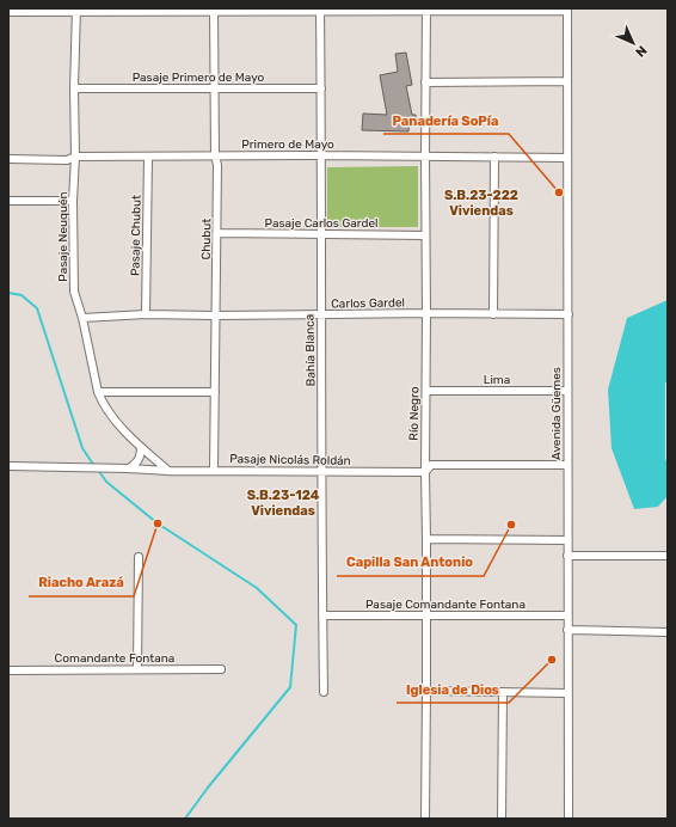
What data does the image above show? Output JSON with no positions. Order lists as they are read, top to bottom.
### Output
{
  "streets": {
    "street": [
      "Pasaje Primero de Mayo",
      "Primero de Mayo",
      "Pasaje Carlos Gardel",
      "Pasaje Chubut",
      "Pasaje Neuquén",
      "Chubut",
      "Carlos Gardel",
      "Bahía Blanca",
      "Lima",
      "Río Negro",
      "Avenida Güemes",
      "Pasaje Nicolás Roldán",
      "Pasaje Comandante Fontana",
      "Comandante Fontana"
    ]
  },
  "crossings": [
    ["Pasaje Primero de Mayo", "Pasaje Neuquén"],
    ["Pasaje Primero de Mayo", "Chubut"],
    ["Pasaje Primero de Mayo", "Bahía Blanca"],
    ["Primero de Mayo", "Pasaje Chubut"],
    ["Primero de Mayo", "Pasaje Neuquén"],
    ["Primero de Mayo", "Chubut"],
    ["Primero de Mayo", "Bahía Blanca"],
    ["Primero de Mayo", "Río Negro"],
    ["Primero de Mayo", "Avenida Güemes"],
    ["Pasaje Carlos Gardel", "Chubut"],
    ["Pasaje Carlos Gardel", "Bahía Blanca"],
    ["Pasaje Carlos Gardel", "Río Negro"],
    ["Pasaje Chubut", "Carlos Gardel"],
    ["Pasaje Neuquén", "Carlos Gardel"],
    ["Pasaje Neuquén", "Pasaje Nicolás Roldán"],
    ["Chubut", "Carlos Gardel"],
    ["Chubut", "Pasaje Nicolás Roldán"],
    ["Carlos Gardel", "Bahía Blanca"],
    ["Carlos Gardel", "Río Negro"],
    ["Carlos Gardel", "Avenida Güemes"],
    ["Bahía Blanca", "Pasaje Nicolás Roldán"],
    ["Bahía Blanca", "Pasaje Comandante Fontana"],
    ["Lima", "Río Negro"],
    ["Lima", "Avenida Güemes"],
    ["Río Negro", "Pasaje Nicolás Roldán"],
    ["Río Negro", "Pasaje Comandante Fontana"],
    ["Avenida Güemes", "Pasaje Nicolás Roldán"],
    ["Avenida Güemes", "Pasaje Comandante Fontana"]
  ],
  "districts": ["S.B.23-222 Viviendas", "S.B.23-124 Viviendas"],
  "places": [
    "Panadería SoPía",
    "Riacho Arazá",
    "Capilla San Antonio",
    "Iglesia de Dios"
  ],
  "north": "bottom right"
}
